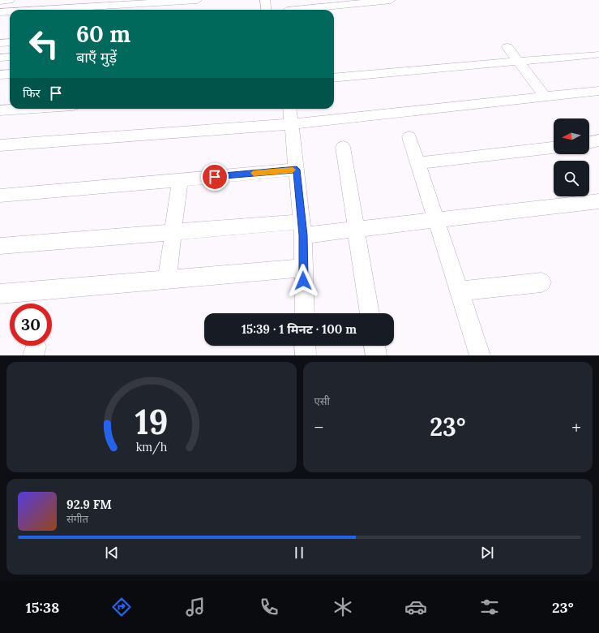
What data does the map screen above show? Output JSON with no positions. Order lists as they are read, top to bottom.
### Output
{
  "north": "left",
  "page": {
    "turn": ["60 m", "बाएँ मुड़ें"],
    "then": "फिर",
    "limit": "30",
    "trip": "15:39 · 1 मिनट · 100 m",
    "tile": "एसी",
    "heat": ["−", "23°", "+"],
    "song": ["92.9 FM", "संगीत"],
    "tabs": ["15:38", "23°"],
    "gauge": ["19", "km/h"]
  }
}
